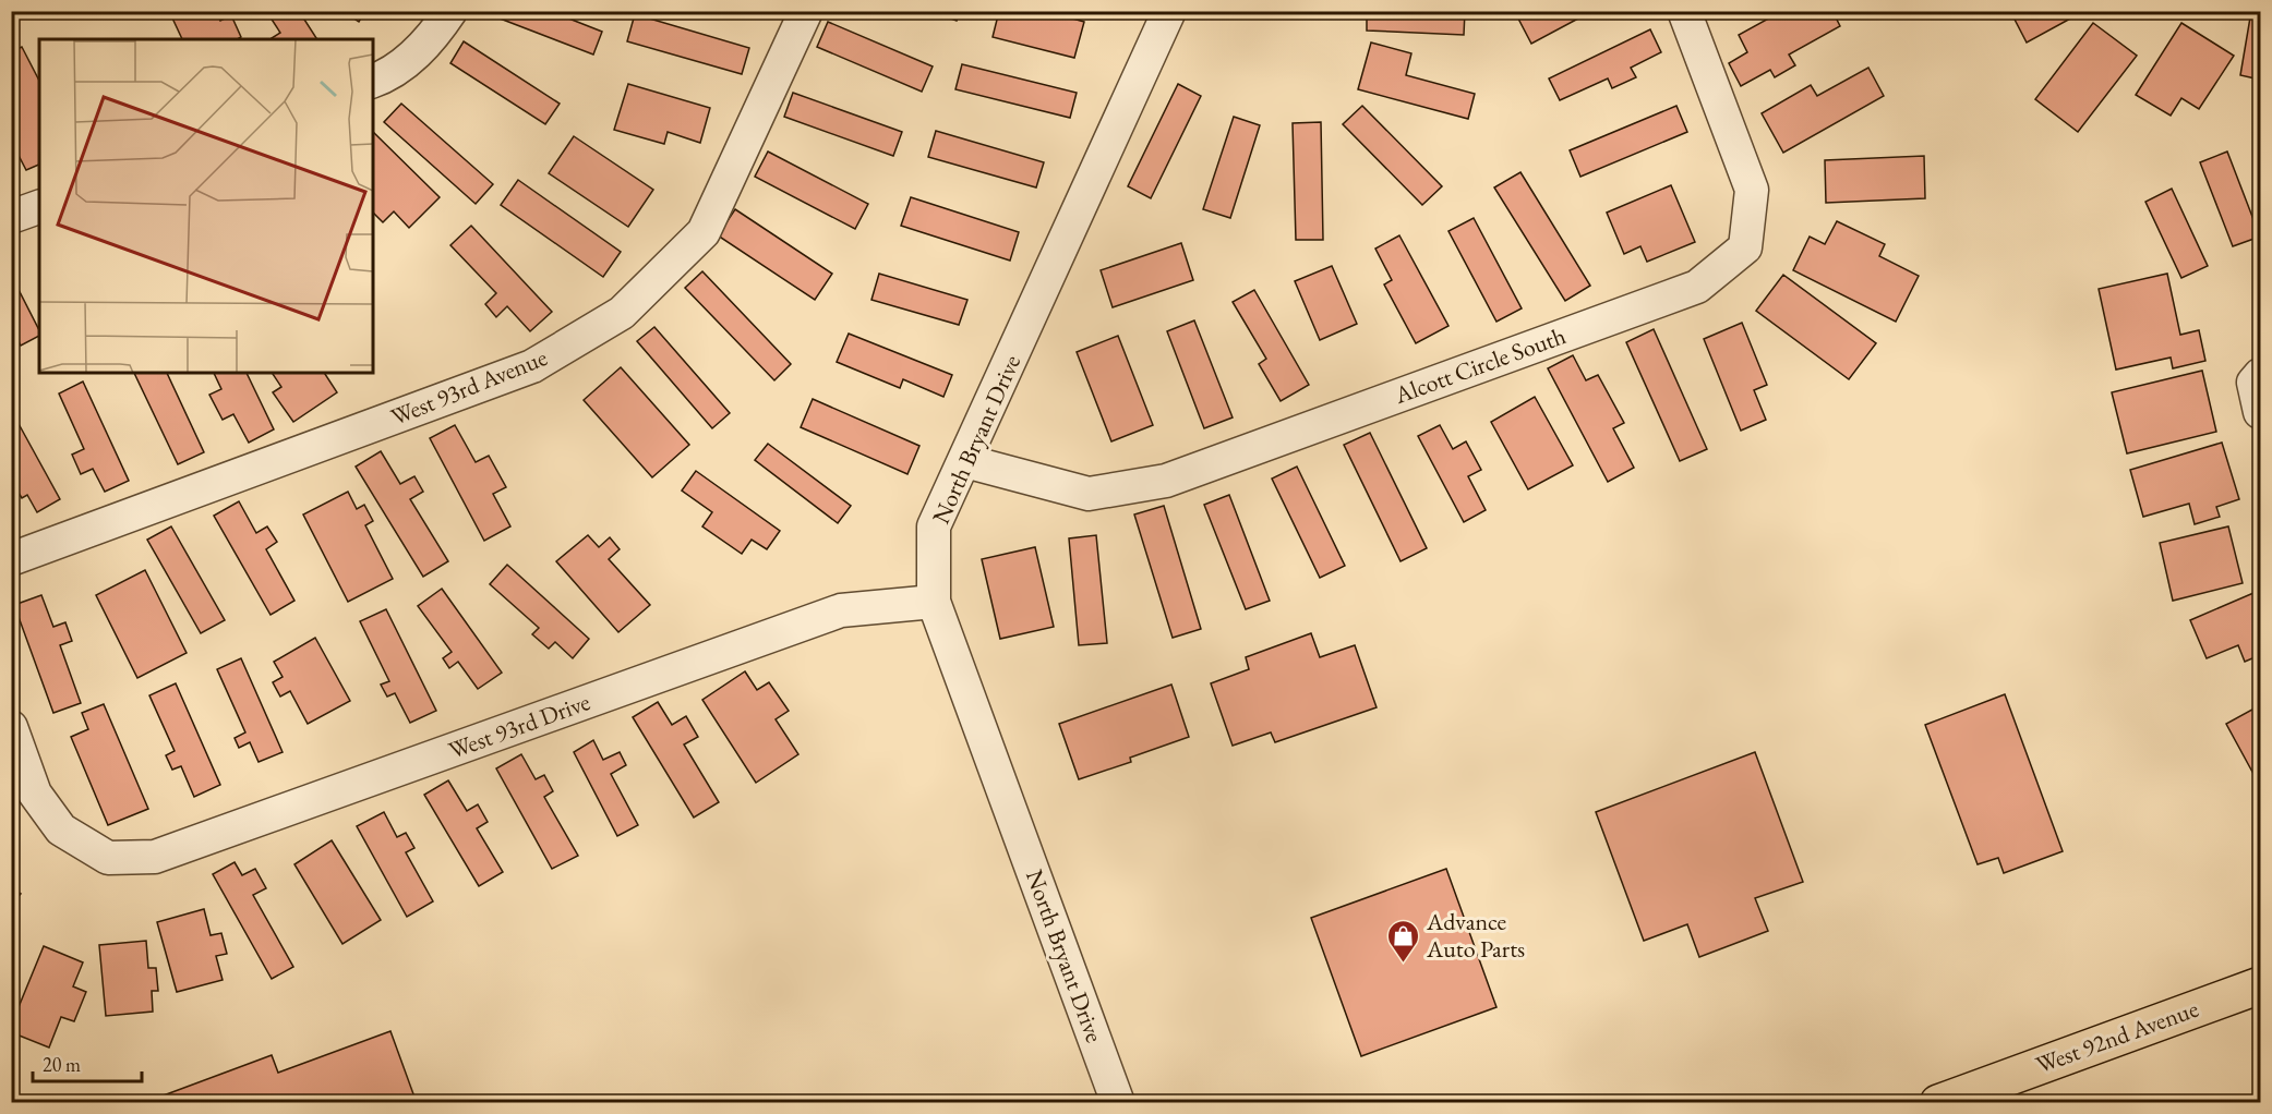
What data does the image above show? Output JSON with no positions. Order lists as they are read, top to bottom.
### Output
{
  "streets": {
    "main road": ["West 92nd Avenue"],
    "street": [
      "Alcott Circle South",
      "West 93rd Avenue",
      "North Bryant Drive",
      "West 93rd Drive"
    ]
  },
  "crossings": [
    ["Alcott Circle South", "North Bryant Drive"],
    ["North Bryant Drive", "West 93rd Drive"]
  ],
  "places": {
    "shop": ["Advance Auto Parts"]
  },
  "scale_bar": "20 m"
}
